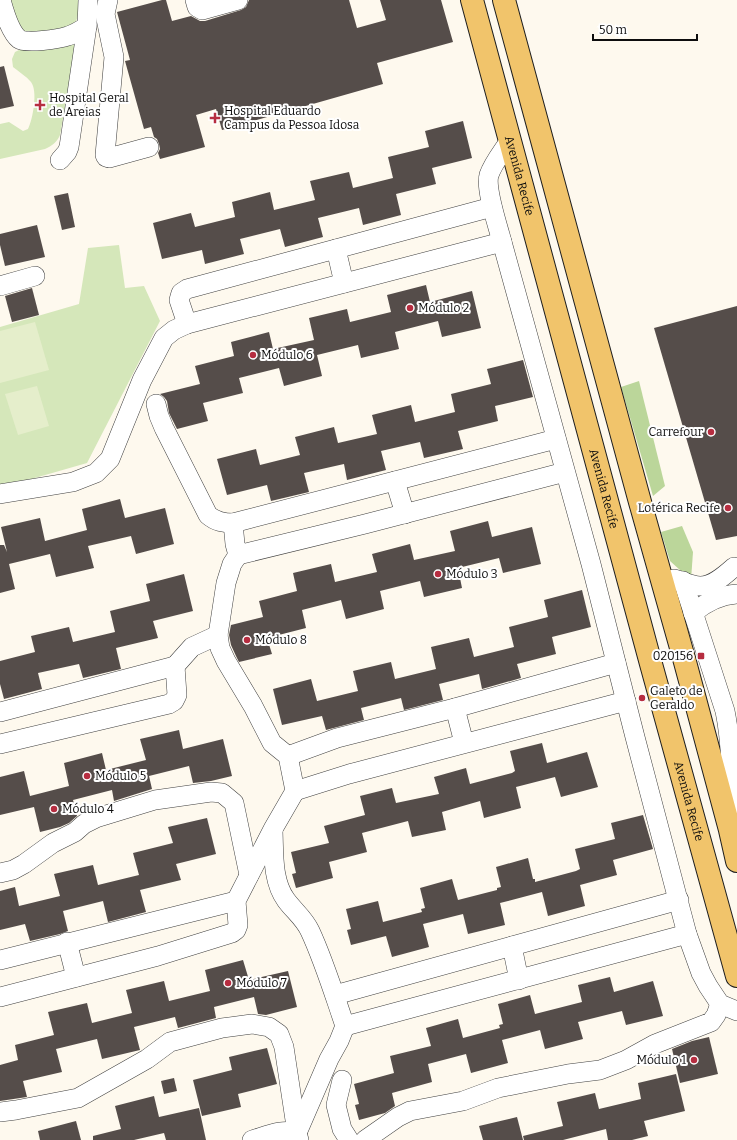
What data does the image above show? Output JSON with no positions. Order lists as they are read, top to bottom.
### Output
{
  "streets": {
    "main road": ["Avenida Recife"]
  },
  "places": {
    "health": ["Hospital Geral de Areias", "Hospital Eduardo Campus da Pessoa Idosa"],
    "other": [
      "Módulo 2",
      "Módulo 6",
      "Carrefour",
      "Lotérica Recife",
      "Módulo 3",
      "Módulo 8",
      "Galeto de Geraldo",
      "Módulo 5",
      "Módulo 4",
      "Módulo 7",
      "Módulo 1"
    ],
    "transit": ["020156"]
  },
  "scale_bar": "50 m"
}
